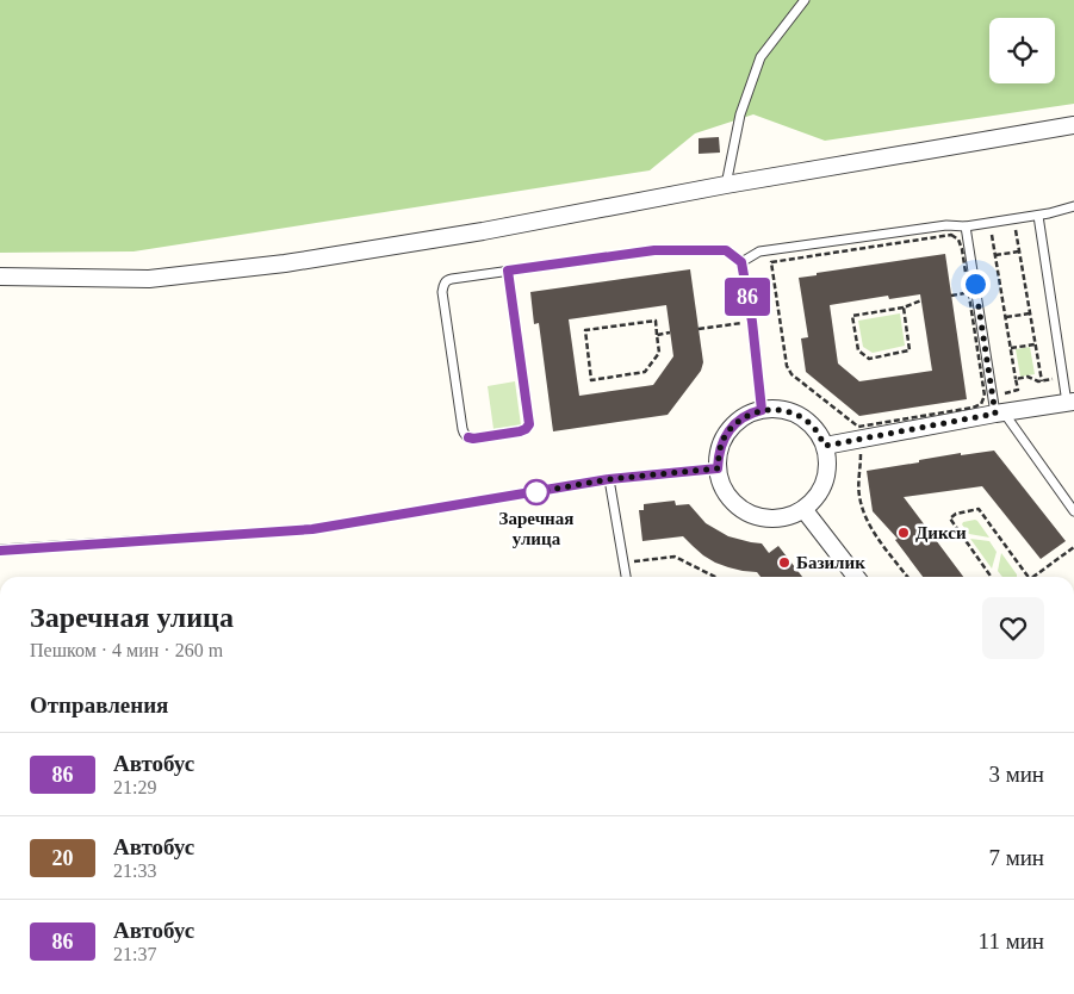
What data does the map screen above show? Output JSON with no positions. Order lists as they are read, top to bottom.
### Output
{
  "places": ["Заречная улица", "Дикси", "Базилик"],
  "lines": ["bus line 86"],
  "page": {
    "on_map": "86",
    "heading": [
      ["Заречная улица", "Пешком · 4 мин · 260 m"],
      "Отправления"
    ],
    "list": [
      {
        "mark": "86",
        "name": "Автобус",
        "note": "21:29",
        "value": "3 мин"
      },
      {
        "mark": "20",
        "name": "Автобус",
        "note": "21:33",
        "value": "7 мин"
      },
      {
        "mark": "86",
        "name": "Автобус",
        "note": "21:37",
        "value": "11 мин"
      }
    ]
  }
}
